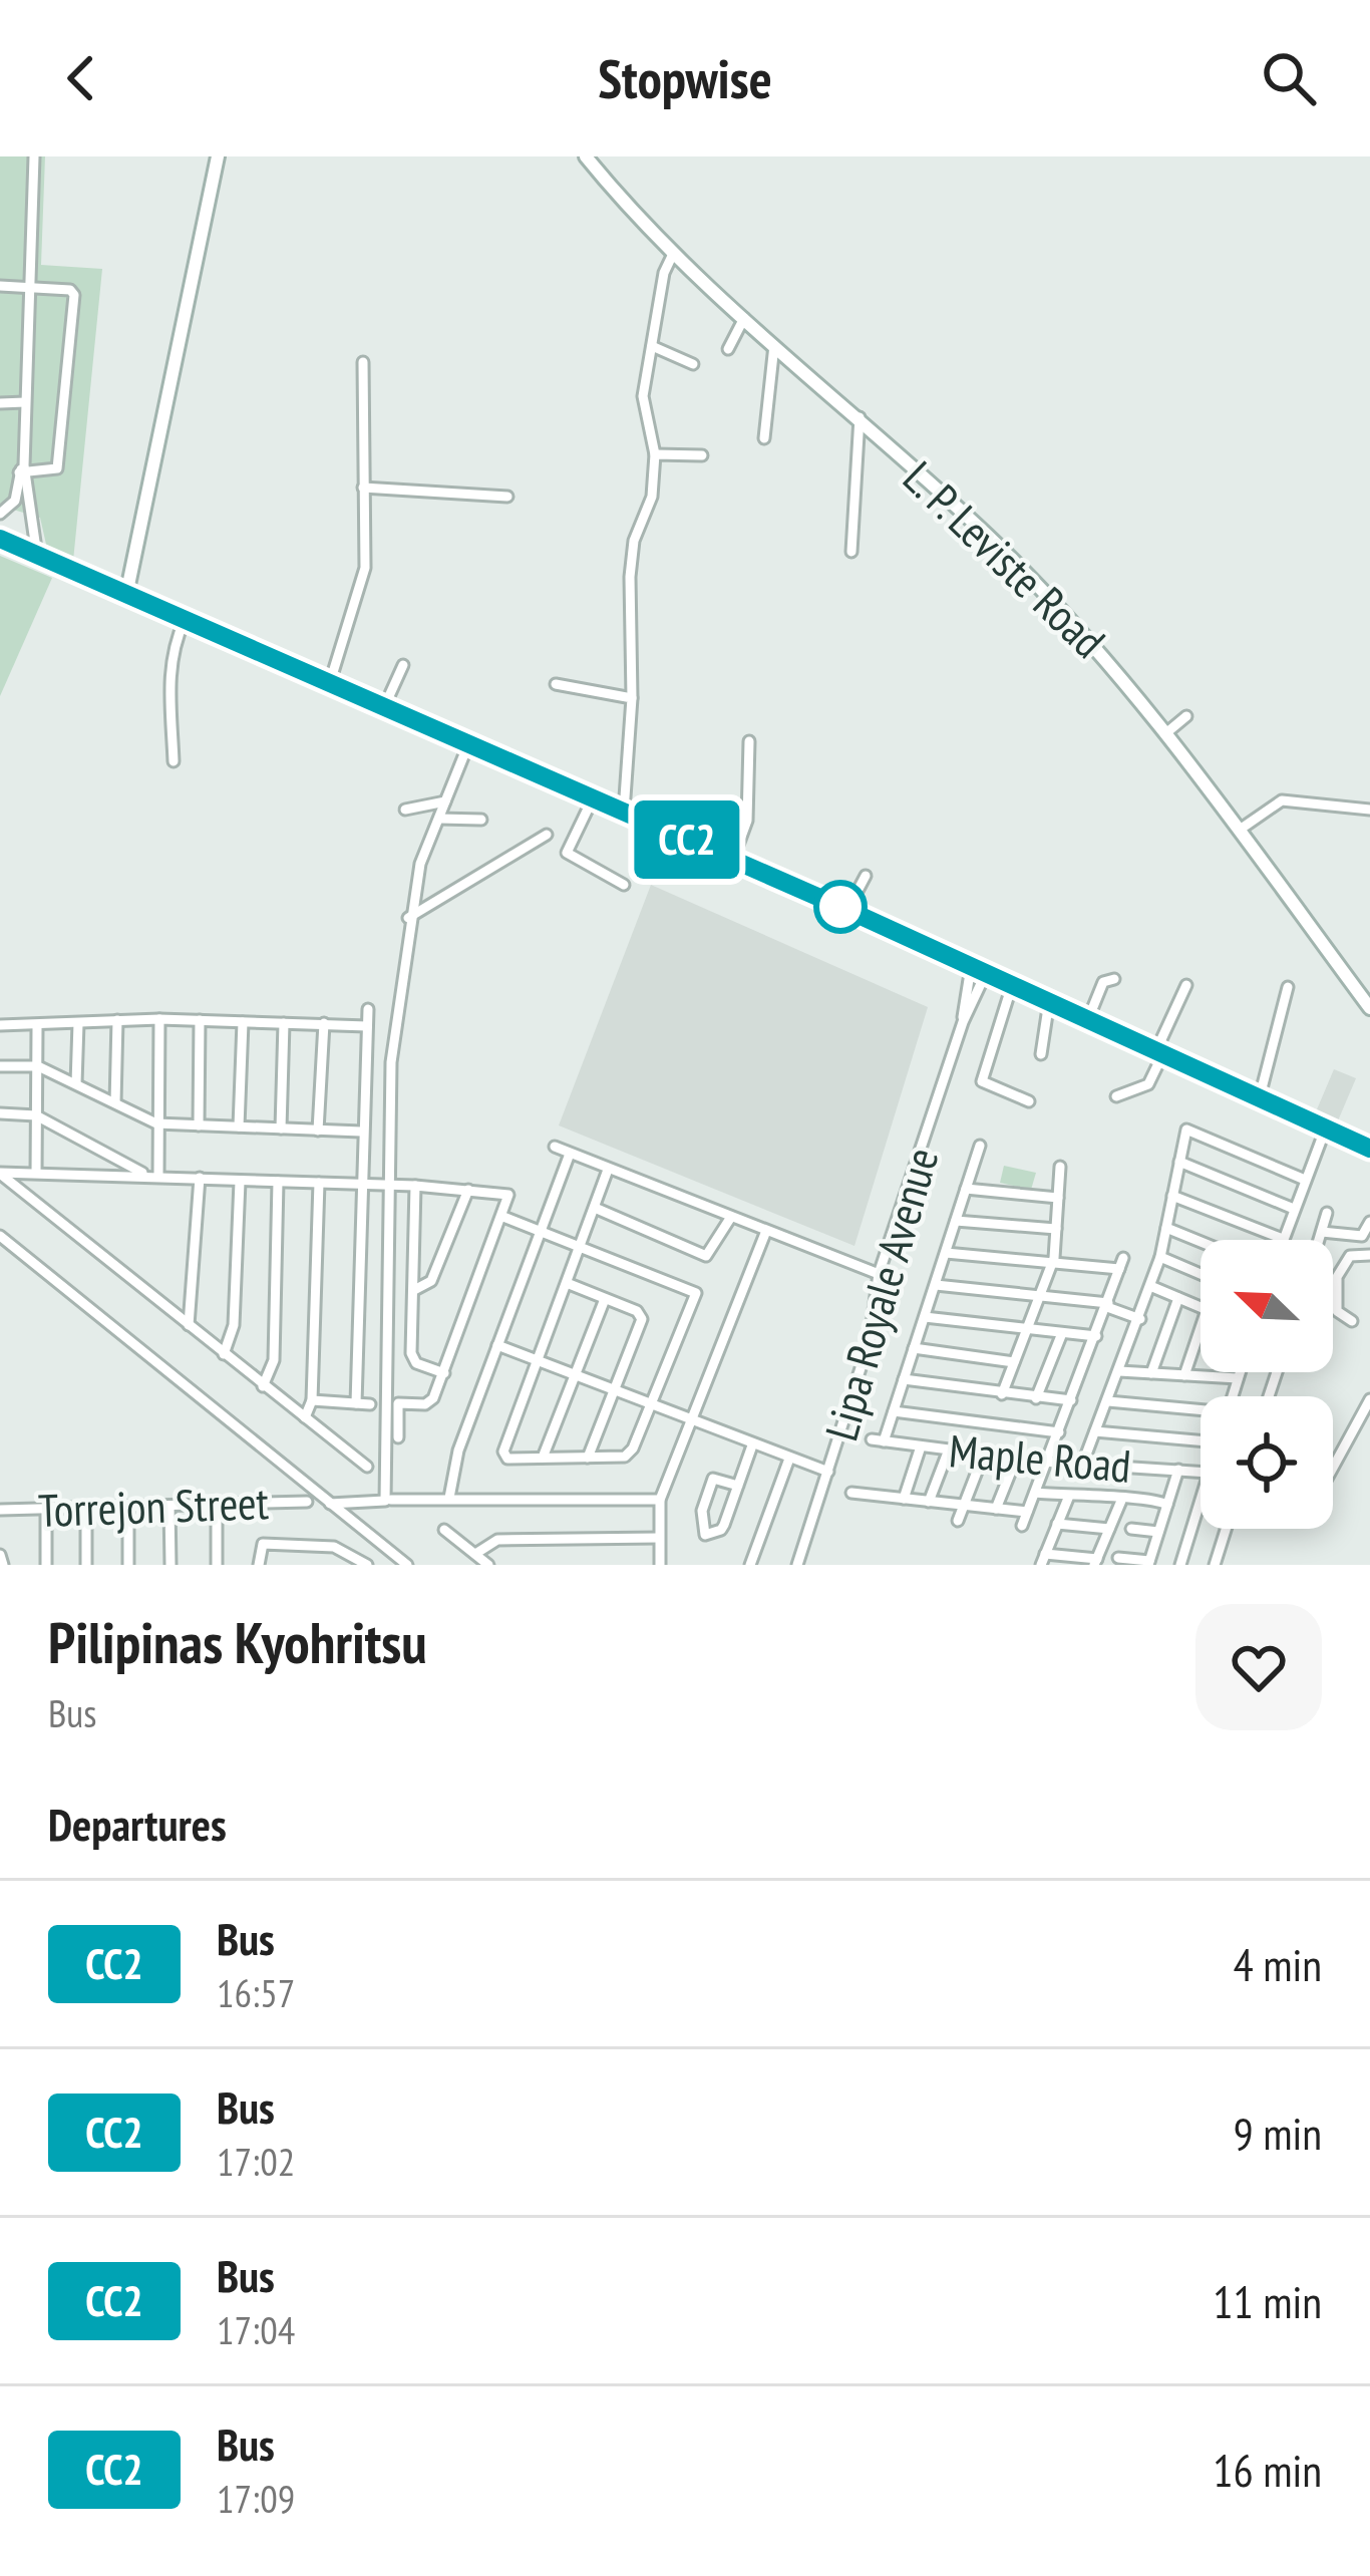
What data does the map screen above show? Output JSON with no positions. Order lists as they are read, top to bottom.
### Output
{
  "streets": {
    "main road": ["L. P. Leviste Road"],
    "street": ["Lipa Royale Avenue", "Maple Road", "Torrejon Street"]
  },
  "lines": ["bus line CC2"],
  "north": "top left",
  "page": {
    "header": "Stopwise",
    "on_map": "CC2",
    "heading": [
      ["Pilipinas Kyohritsu", "Bus"],
      "Departures"
    ],
    "list": [
      {
        "mark": "CC2",
        "name": "Bus",
        "note": "16:57",
        "value": "4 min"
      },
      {
        "mark": "CC2",
        "name": "Bus",
        "note": "17:02",
        "value": "9 min"
      },
      {
        "mark": "CC2",
        "name": "Bus",
        "note": "17:04",
        "value": "11 min"
      },
      {
        "mark": "CC2",
        "name": "Bus",
        "note": "17:09",
        "value": "16 min"
      }
    ]
  }
}
